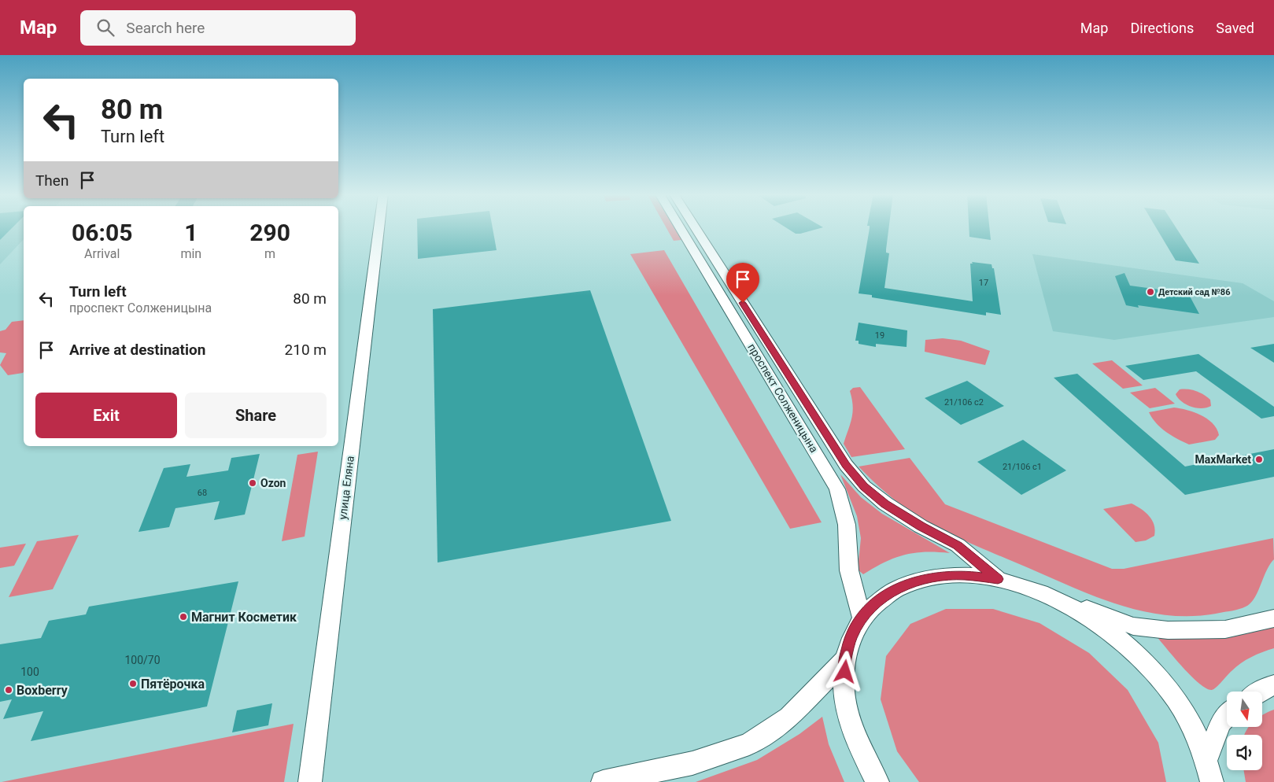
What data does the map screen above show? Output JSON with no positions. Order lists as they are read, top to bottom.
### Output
{
  "streets": {
    "street": ["проспект Солженицына", "улица Еляна"]
  },
  "places": [
    "Детский сад №86",
    "MaxMarket",
    "Ozon",
    "Магнит Косметик",
    "Пятёрочка",
    "Boxberry"
  ],
  "house_numbers": [
    "17",
    "19",
    "21/106 c2",
    "21/106 c1",
    "68",
    "100/70",
    "100"
  ],
  "north": "bottom",
  "page": {
    "header": "Map",
    "search": "Search here",
    "nav": ["Map", "Directions", "Saved"],
    "turn": ["80 m", "Turn left"],
    "then": "Then",
    "eta": [
      "06:05",
      "Arrival",
      "1",
      "min",
      "290",
      "m"
    ],
    "list": [
      {
        "name": "Turn left",
        "note": "проспект Солженицына",
        "value": "80 m"
      },
      {
        "name": "Arrive at destination",
        "value": "210 m"
      }
    ],
    "buttons": ["Exit", "Share"]
  }
}
